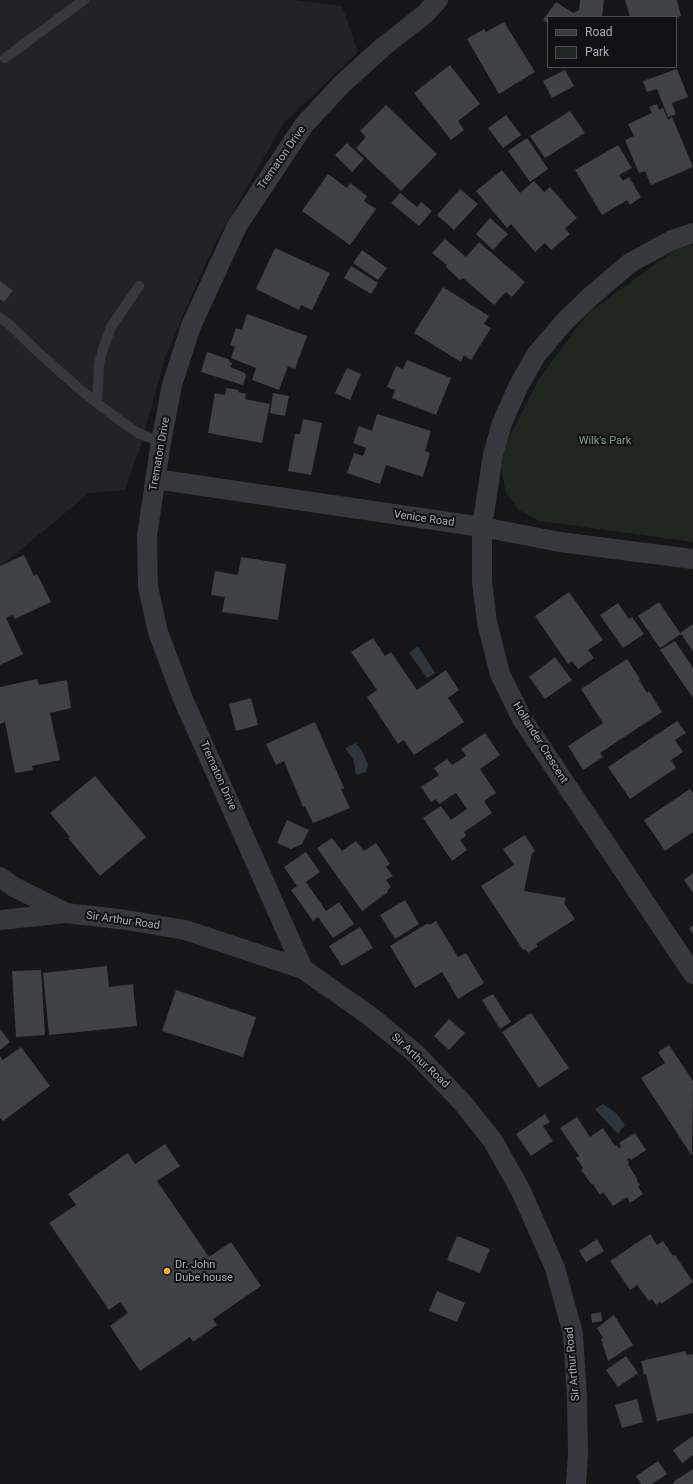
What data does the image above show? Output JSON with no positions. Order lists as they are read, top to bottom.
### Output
{
  "streets": {
    "street": [
      "Trematon Drive",
      "Venice Road",
      "Hollander Crescent",
      "Sir Arthur Road"
    ]
  },
  "crossings": [
    ["Trematon Drive", "Venice Road"],
    ["Trematon Drive", "Sir Arthur Road"],
    ["Venice Road", "Hollander Crescent"]
  ],
  "parks": ["Wilk's Park"],
  "places": ["Dr. John Dube house"],
  "legend": ["Road", "Park"]
}
